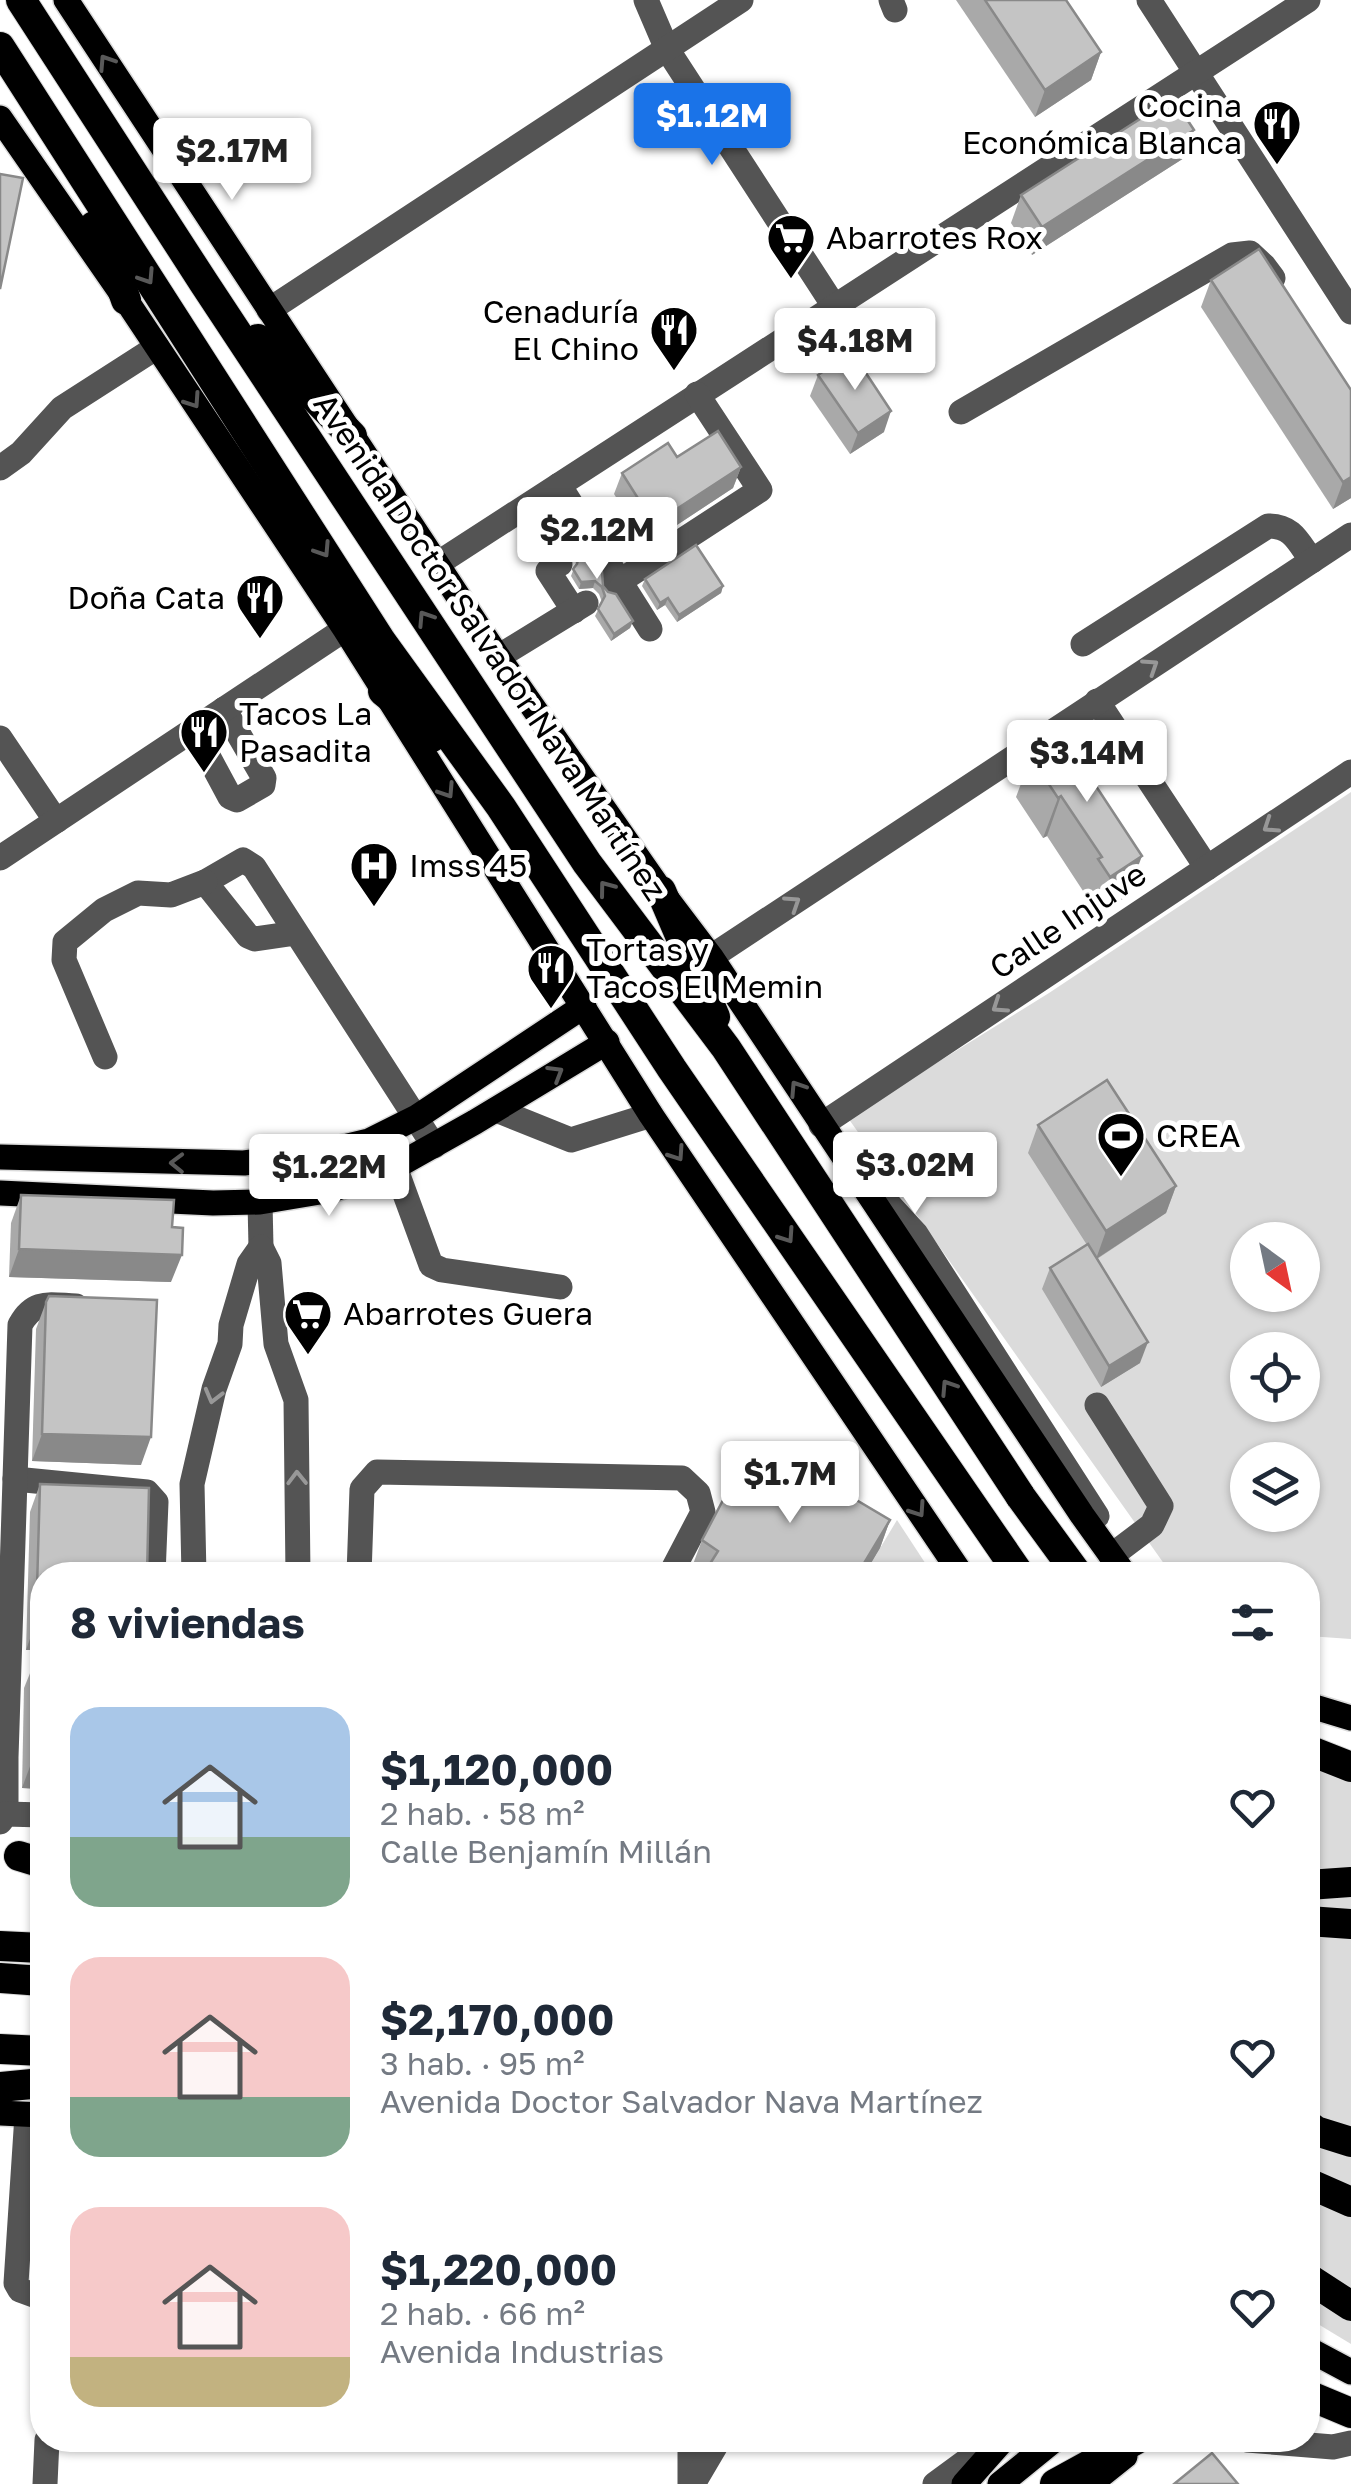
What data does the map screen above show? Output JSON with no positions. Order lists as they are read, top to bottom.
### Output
{
  "streets": {
    "highway": ["Avenida Doctor Salvador Nava Martínez"],
    "street": ["Calle Injuve"]
  },
  "crossings": [
    ["Avenida Doctor Salvador Nava Martínez", "Calle Injuve"]
  ],
  "places": {
    "restaurant": [
      "Cocina Económica Blanca",
      "Cenaduría El Chino",
      "Doña Cata",
      "Tacos La Pasadita",
      "Tortas y Tacos El Memin"
    ],
    "supermarket": ["Abarrotes Rox", "Abarrotes Guera"],
    "hospital": ["Imss 45"],
    "sports": ["CREA"]
  },
  "north": "bottom right",
  "page": {
    "price": [
      "$1.12M",
      "$2.17M",
      "$4.18M",
      "$2.12M",
      "$3.14M",
      "$3.02M",
      "$1.22M",
      "$1.7M"
    ],
    "heading": "8 viviendas",
    "list": [
      {
        "name": "$1,120,000",
        "note": "2 hab. · 58 m² · Calle Benjamín Millán"
      },
      {
        "name": "$2,170,000",
        "note": "3 hab. · 95 m² · Avenida Doctor Salvador Nava Martínez"
      },
      {
        "name": "$1,220,000",
        "note": "2 hab. · 66 m² · Avenida Industrias"
      }
    ]
  }
}
